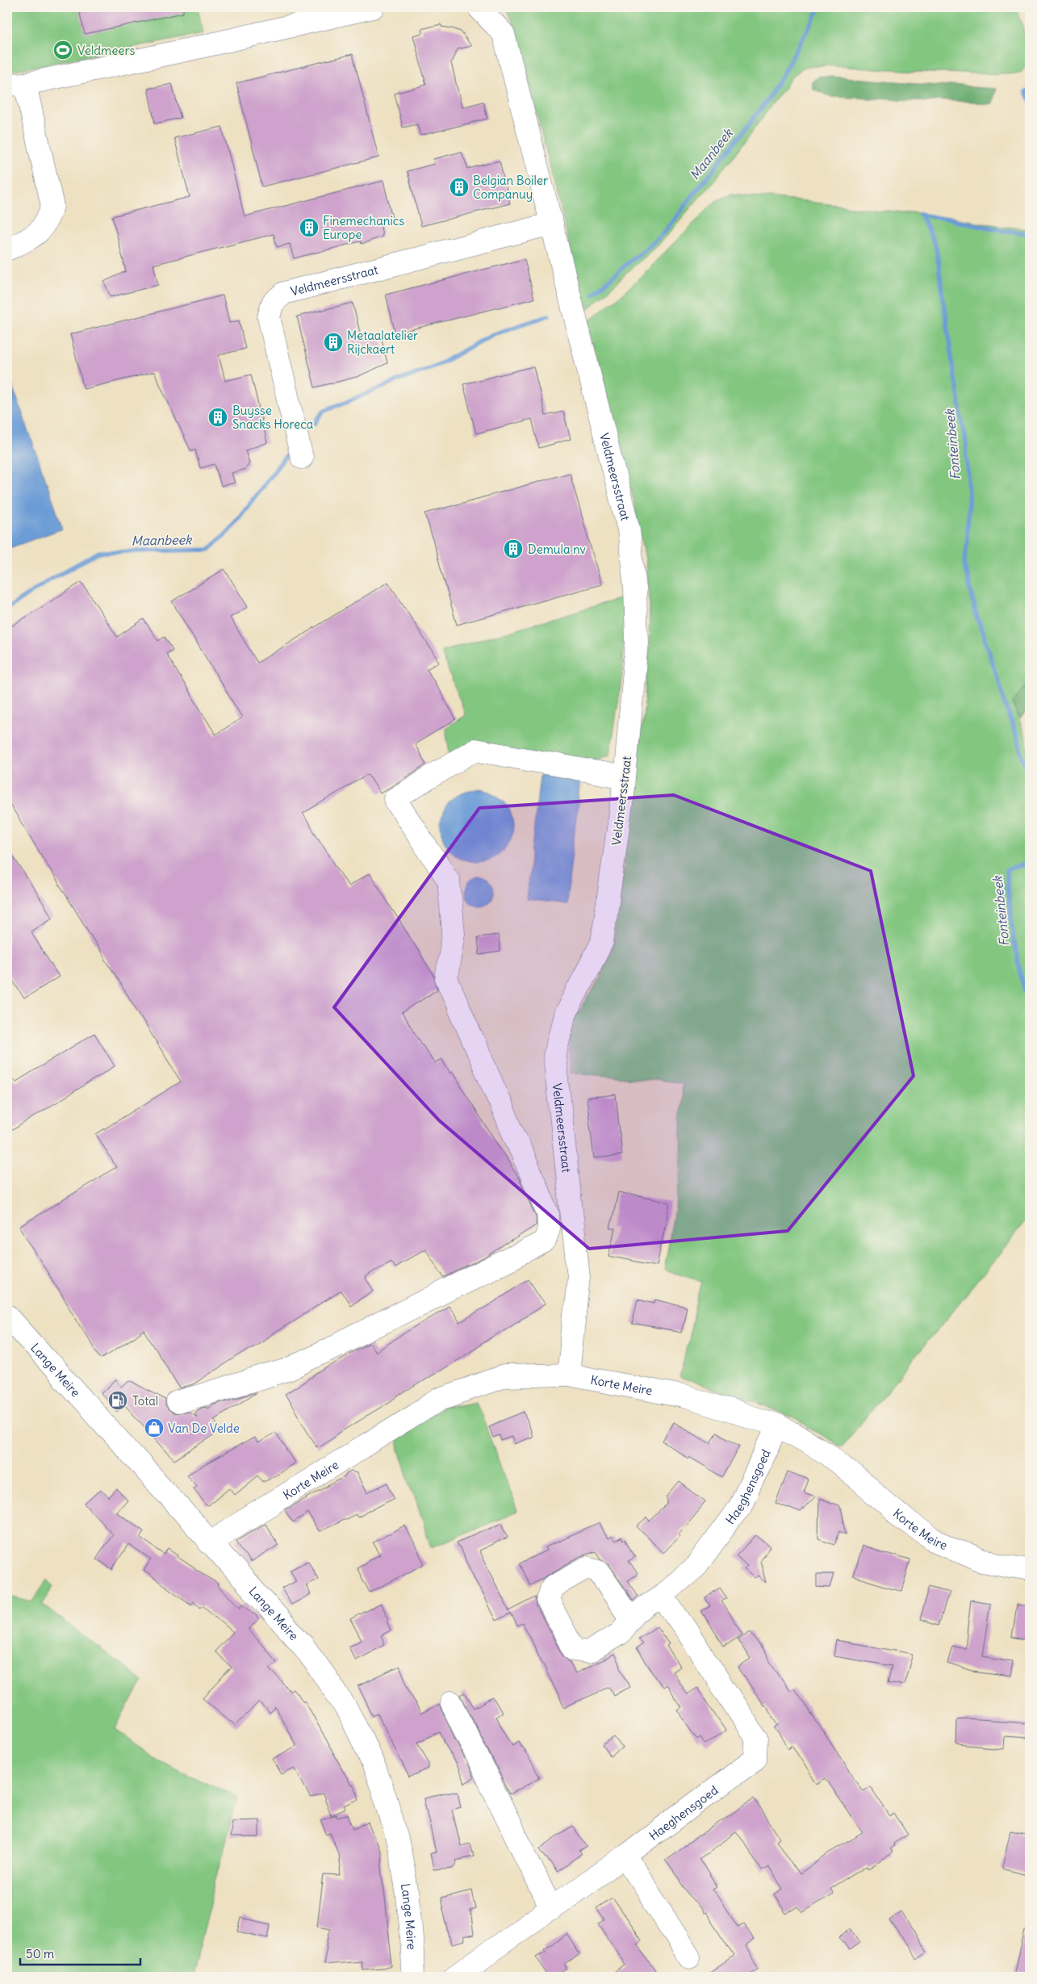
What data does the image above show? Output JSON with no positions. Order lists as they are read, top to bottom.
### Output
{
  "streets": {
    "street": [
      "Veldmeersstraat",
      "Lange Meire",
      "Korte Meire",
      "Haeghensgoed"
    ]
  },
  "crossings": [
    ["Veldmeersstraat", "Korte Meire"],
    ["Lange Meire", "Korte Meire"],
    ["Korte Meire", "Haeghensgoed"]
  ],
  "water": ["Maanbeek", "Fonteinbeek"],
  "places": {
    "sports": ["Veldmeers"],
    "building": [
      "Belgian Boiler Companuy",
      "Finemechanics Europe",
      "Metaalatelier Rijckaert",
      "Buysse Snacks Horeca",
      "Demula nv"
    ],
    "fuel station": ["Total"],
    "shop": ["Van De Velde"]
  },
  "scale_bar": "50 m"
}
